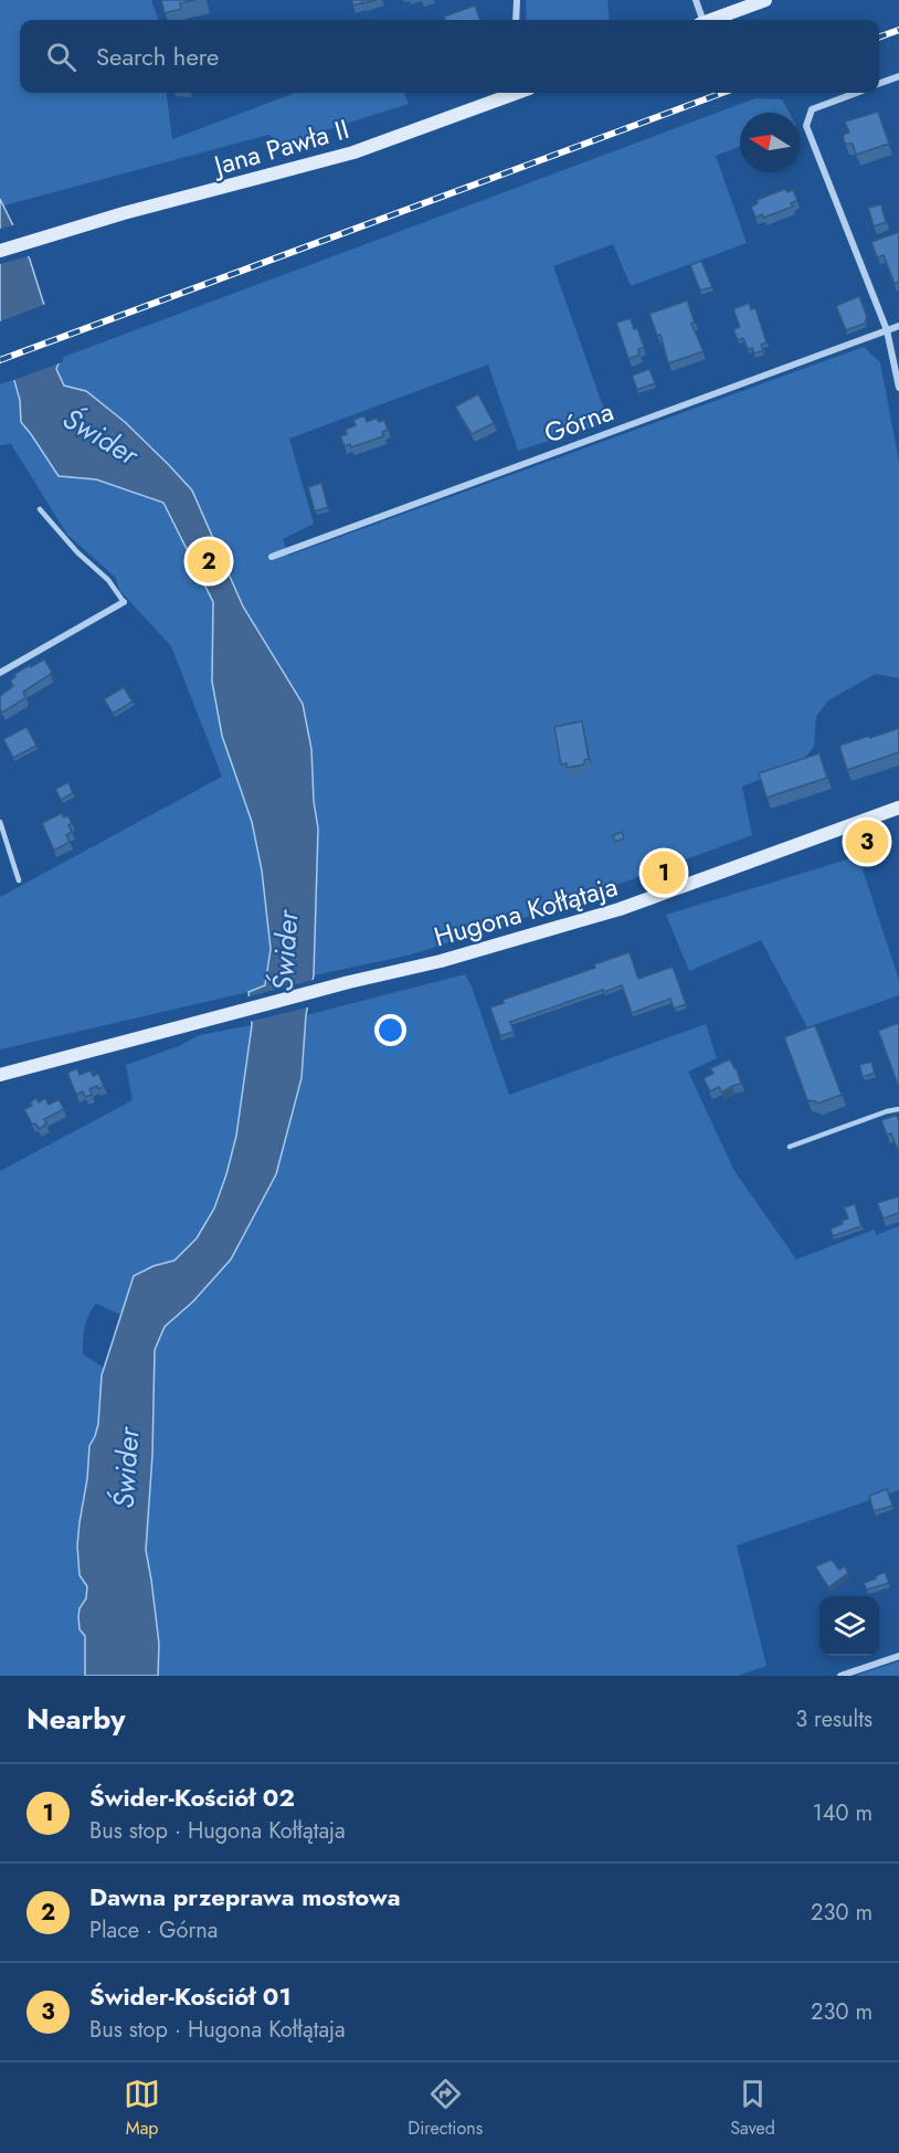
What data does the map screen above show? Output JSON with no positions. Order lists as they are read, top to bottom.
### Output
{
  "streets": {
    "main road": ["Jana Pawła II", "Hugona Kołłątaja"],
    "street": ["Górna"]
  },
  "water": ["Świder"],
  "north": "left",
  "page": {
    "search": "Search here",
    "pins": ["2", "3", "1"],
    "heading": ["Nearby", "3 results"],
    "list": [
      {
        "mark": "1",
        "name": "Świder-Kościół 02",
        "note": "Bus stop · Hugona Kołłątaja",
        "value": "140 m"
      },
      {
        "mark": "2",
        "name": "Dawna przeprawa mostowa",
        "note": "Place · Górna",
        "value": "230 m"
      },
      {
        "mark": "3",
        "name": "Świder-Kościół 01",
        "note": "Bus stop · Hugona Kołłątaja",
        "value": "230 m"
      }
    ],
    "nav": ["Map", "Directions", "Saved"]
  }
}
